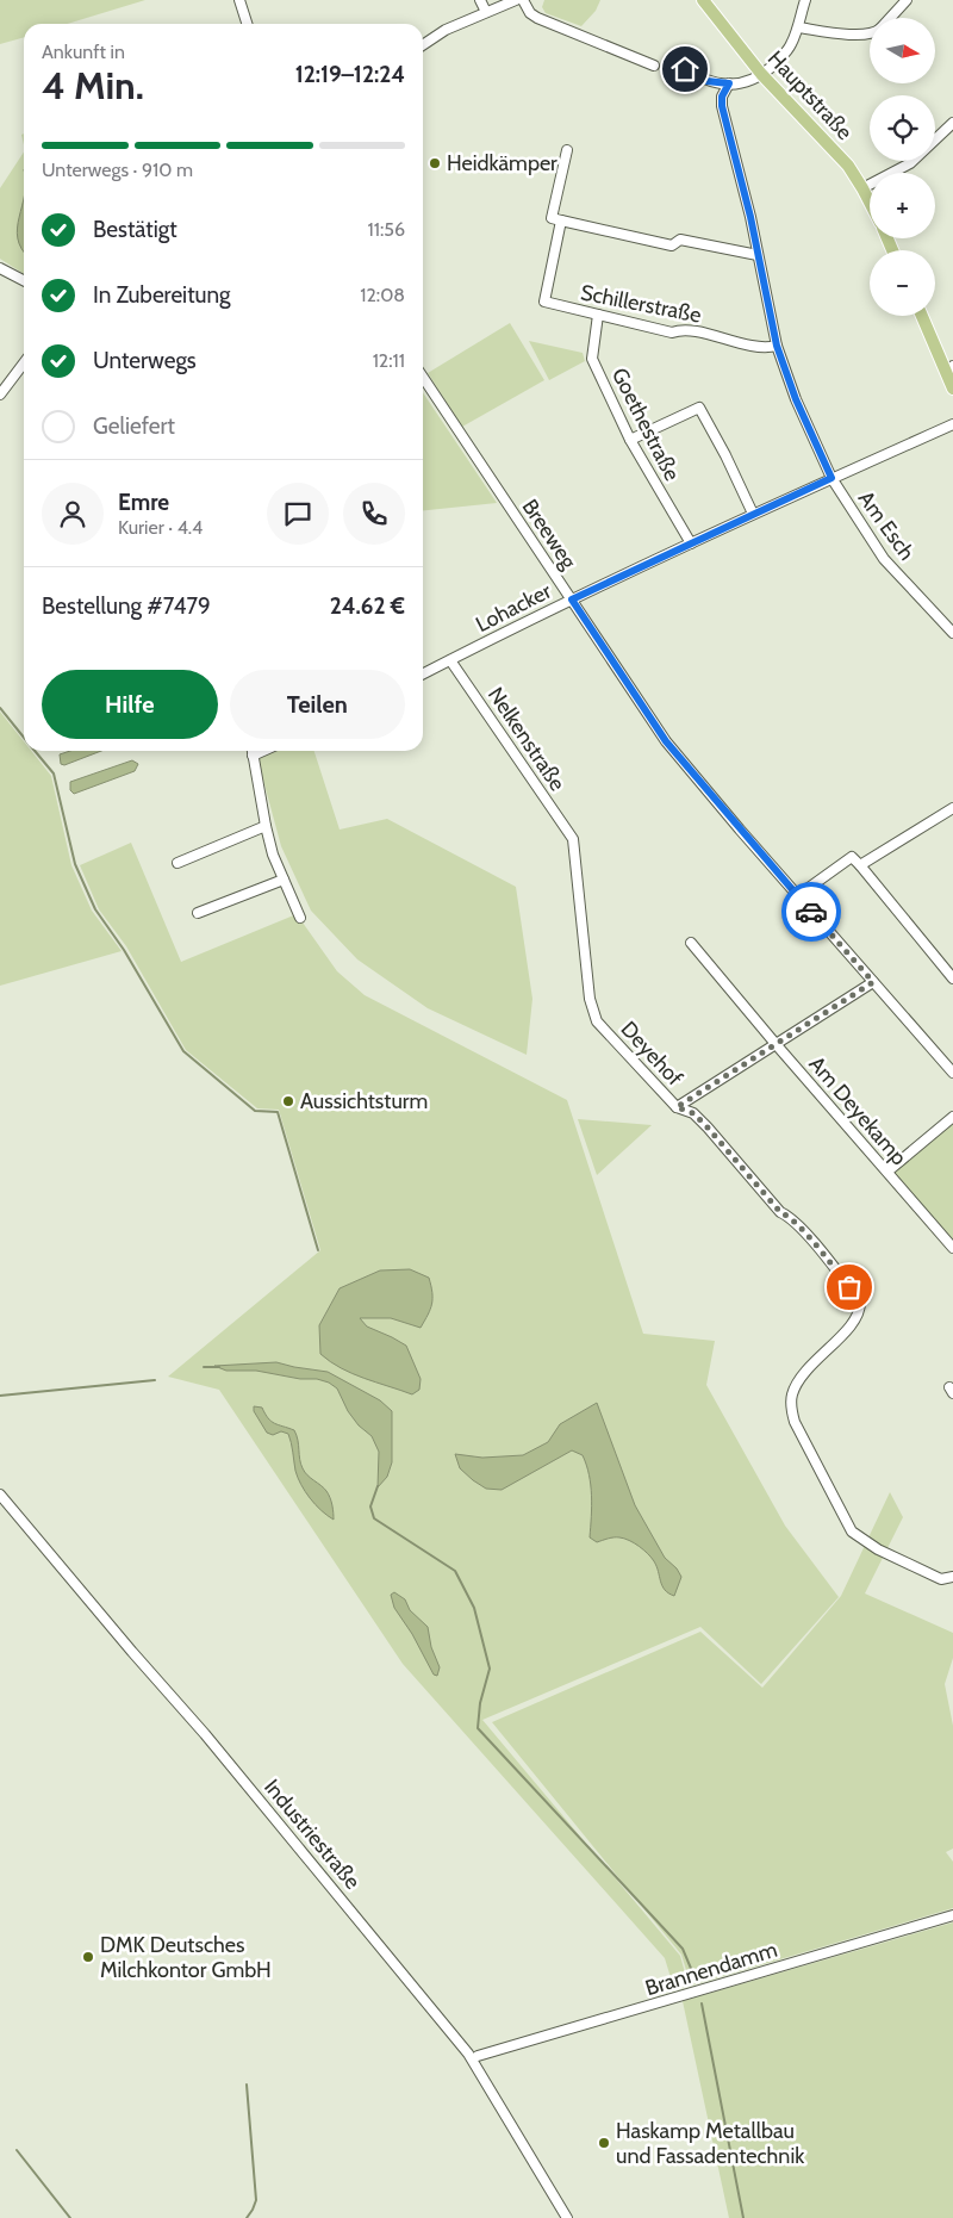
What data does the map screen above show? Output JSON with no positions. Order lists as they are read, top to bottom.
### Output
{
  "streets": {
    "main road": ["Hauptstraße"],
    "street": [
      "Schillerstraße",
      "Goethestraße",
      "Am Esch",
      "Breeweg",
      "Lohacker",
      "Nelkenstraße",
      "Deyehof",
      "Am Deyekamp",
      "Industriestraße",
      "Brannendamm"
    ]
  },
  "crossings": [
    ["Schillerstraße", "Goethestraße"],
    ["Schillerstraße", "Am Esch"],
    ["Goethestraße", "Lohacker"],
    ["Am Esch", "Lohacker"],
    ["Breeweg", "Lohacker"],
    ["Lohacker", "Nelkenstraße"],
    ["Nelkenstraße", "Deyehof"]
  ],
  "places": [
    "Heidkämper",
    "Aussichtsturm",
    "DMK Deutsches Milchkontor GmbH",
    "Haskamp Metallbau und Fassadentechnik"
  ],
  "north": "right",
  "page": {
    "map_buttons": ["+", "−"],
    "heading": ["4 Min.", "Ankunft in", "12:19–12:24"],
    "panel": [
      "Emre",
      "Kurier · 4.4",
      "Bestellung #7479",
      "24.62 €"
    ],
    "bar": "Unterwegs · 910 m",
    "list": [
      ["Bestätigt", "11:56"],
      ["In Zubereitung", "12:08"],
      ["Unterwegs", "12:11"],
      "Geliefert"
    ],
    "buttons": ["Hilfe", "Teilen"]
  }
}
